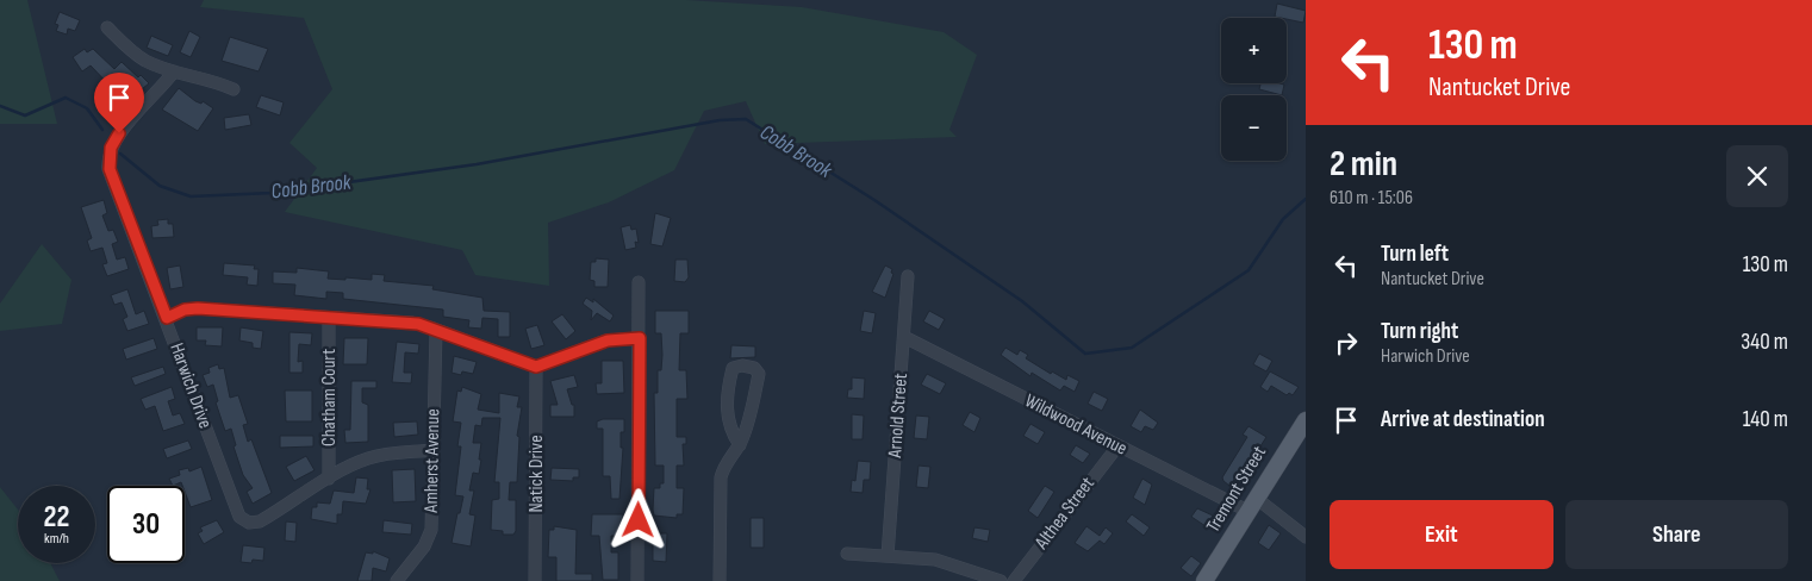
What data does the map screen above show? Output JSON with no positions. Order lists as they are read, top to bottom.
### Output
{
  "streets": {
    "main road": ["Tremont Street"],
    "street": [
      "Harwich Drive",
      "Chatham Court",
      "Arnold Street",
      "Wildwood Avenue",
      "Amherst Avenue",
      "Natick Drive",
      "Althea Street"
    ]
  },
  "crossings": [
    ["Harwich Drive", "Chatham Court"],
    ["Harwich Drive", "Amherst Avenue"],
    ["Arnold Street", "Wildwood Avenue"],
    ["Wildwood Avenue", "Tremont Street"],
    ["Wildwood Avenue", "Althea Street"]
  ],
  "water": ["Cobb Brook"],
  "page": {
    "turn": ["130 m", "Nantucket Drive"],
    "map_buttons": ["+", "−"],
    "heading": ["2 min", "610 m · 15:06"],
    "list": [
      {
        "name": "Turn left",
        "note": "Nantucket Drive",
        "value": "130 m"
      },
      {
        "name": "Turn right",
        "note": "Harwich Drive",
        "value": "340 m"
      },
      {
        "name": "Arrive at destination",
        "value": "140 m"
      }
    ],
    "speed": "22 km/h",
    "limit": "30",
    "buttons": ["Exit", "Share"]
  }
}
